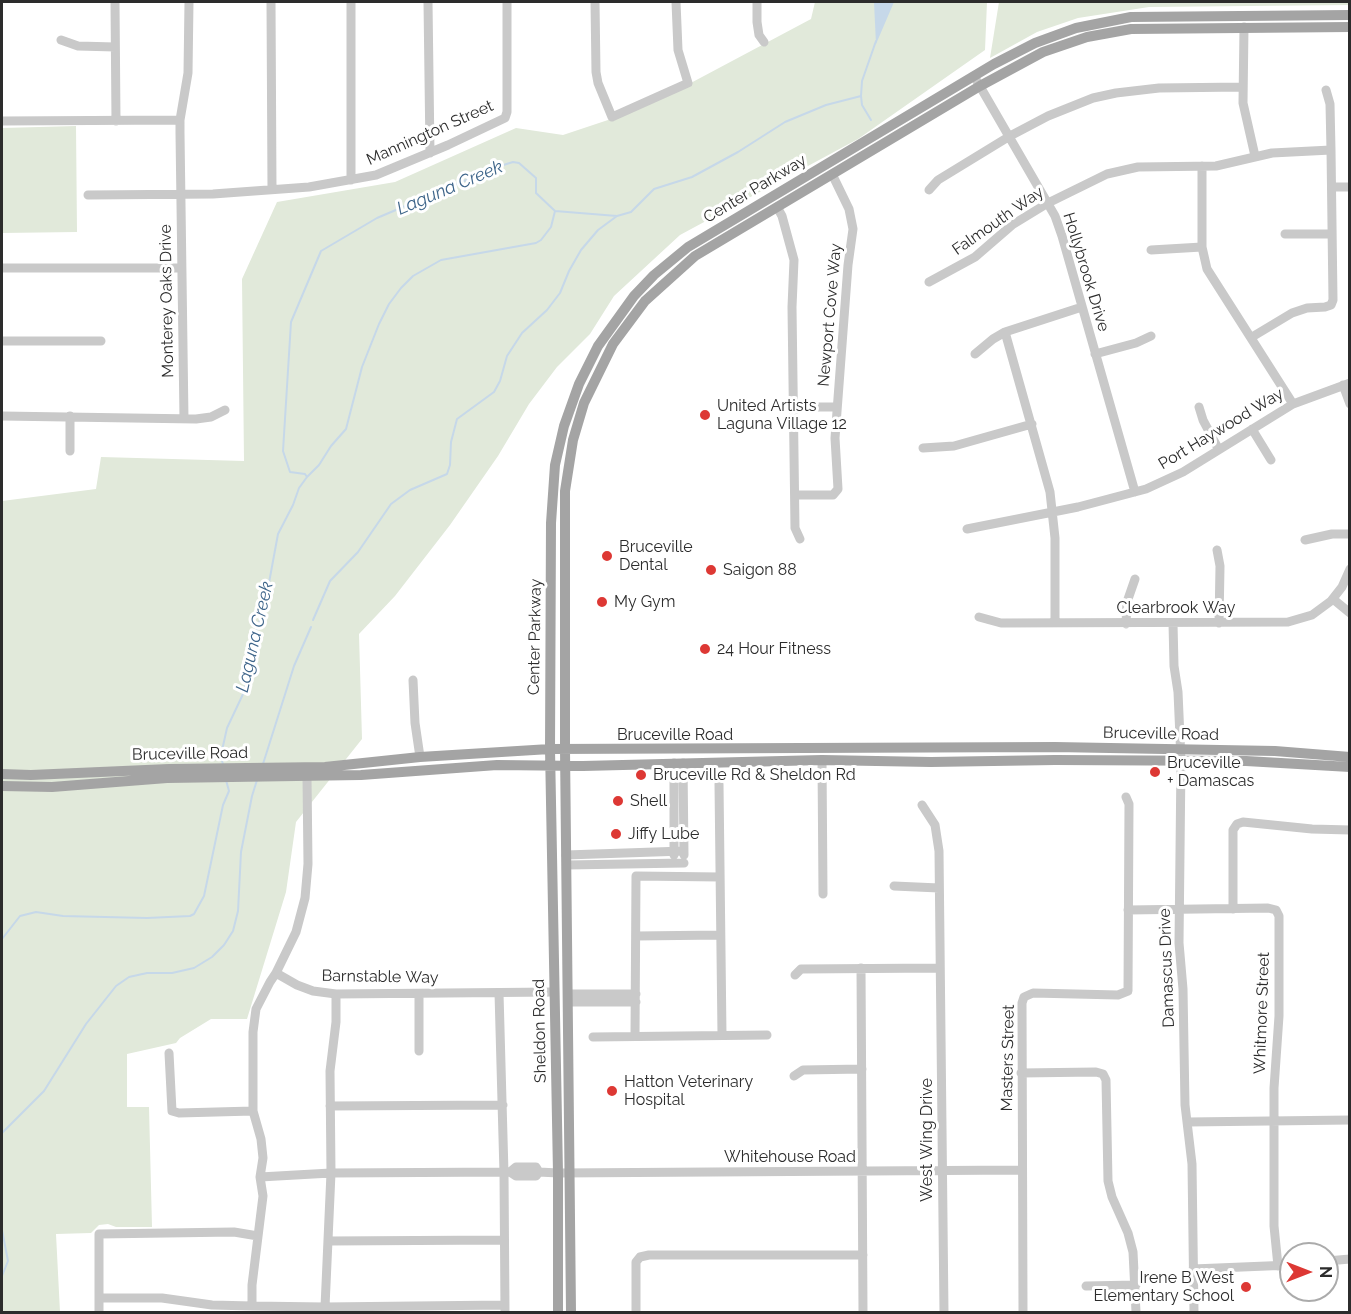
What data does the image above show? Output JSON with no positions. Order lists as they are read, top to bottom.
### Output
{
  "streets": {
    "main road": ["Center Parkway", "Bruceville Road", "Sheldon Road"],
    "street": [
      "Mannington Street",
      "Falmouth Way",
      "Hollybrook Drive",
      "Monterey Oaks Drive",
      "Newport Cove Way",
      "Port Haywood Way",
      "Clearbrook Way",
      "Damascus Drive",
      "Barnstable Way",
      "Whitmore Street",
      "Masters Street",
      "West Wing Drive",
      "Whitehouse Road"
    ]
  },
  "crossings": [
    ["Mannington Street", "Monterey Oaks Drive"],
    ["Center Parkway", "Hollybrook Drive"],
    ["Center Parkway", "Newport Cove Way"],
    ["Center Parkway", "Bruceville Road"],
    ["Center Parkway", "Sheldon Road"],
    ["Falmouth Way", "Hollybrook Drive"],
    ["Hollybrook Drive", "Port Haywood Way"],
    ["Clearbrook Way", "Damascus Drive"],
    ["Bruceville Road", "Damascus Drive"],
    ["Bruceville Road", "Sheldon Road"],
    ["Damascus Drive", "Whitmore Street"],
    ["Barnstable Way", "Sheldon Road"],
    ["Whitmore Street", "Masters Street"],
    ["Sheldon Road", "Whitehouse Road"],
    ["Masters Street", "Whitehouse Road"],
    ["West Wing Drive", "Whitehouse Road"]
  ],
  "water": ["Laguna Creek"],
  "places": [
    "United Artists Laguna Village 12",
    "Bruceville Dental",
    "Saigon 88",
    "My Gym",
    "24 Hour Fitness",
    "Bruceville + Damascas",
    "Bruceville Rd & Sheldon Rd",
    "Shell",
    "Jiffy Lube",
    "Hatton Veterinary Hospital",
    "Irene B West Elementary School"
  ],
  "north": "right"
}
